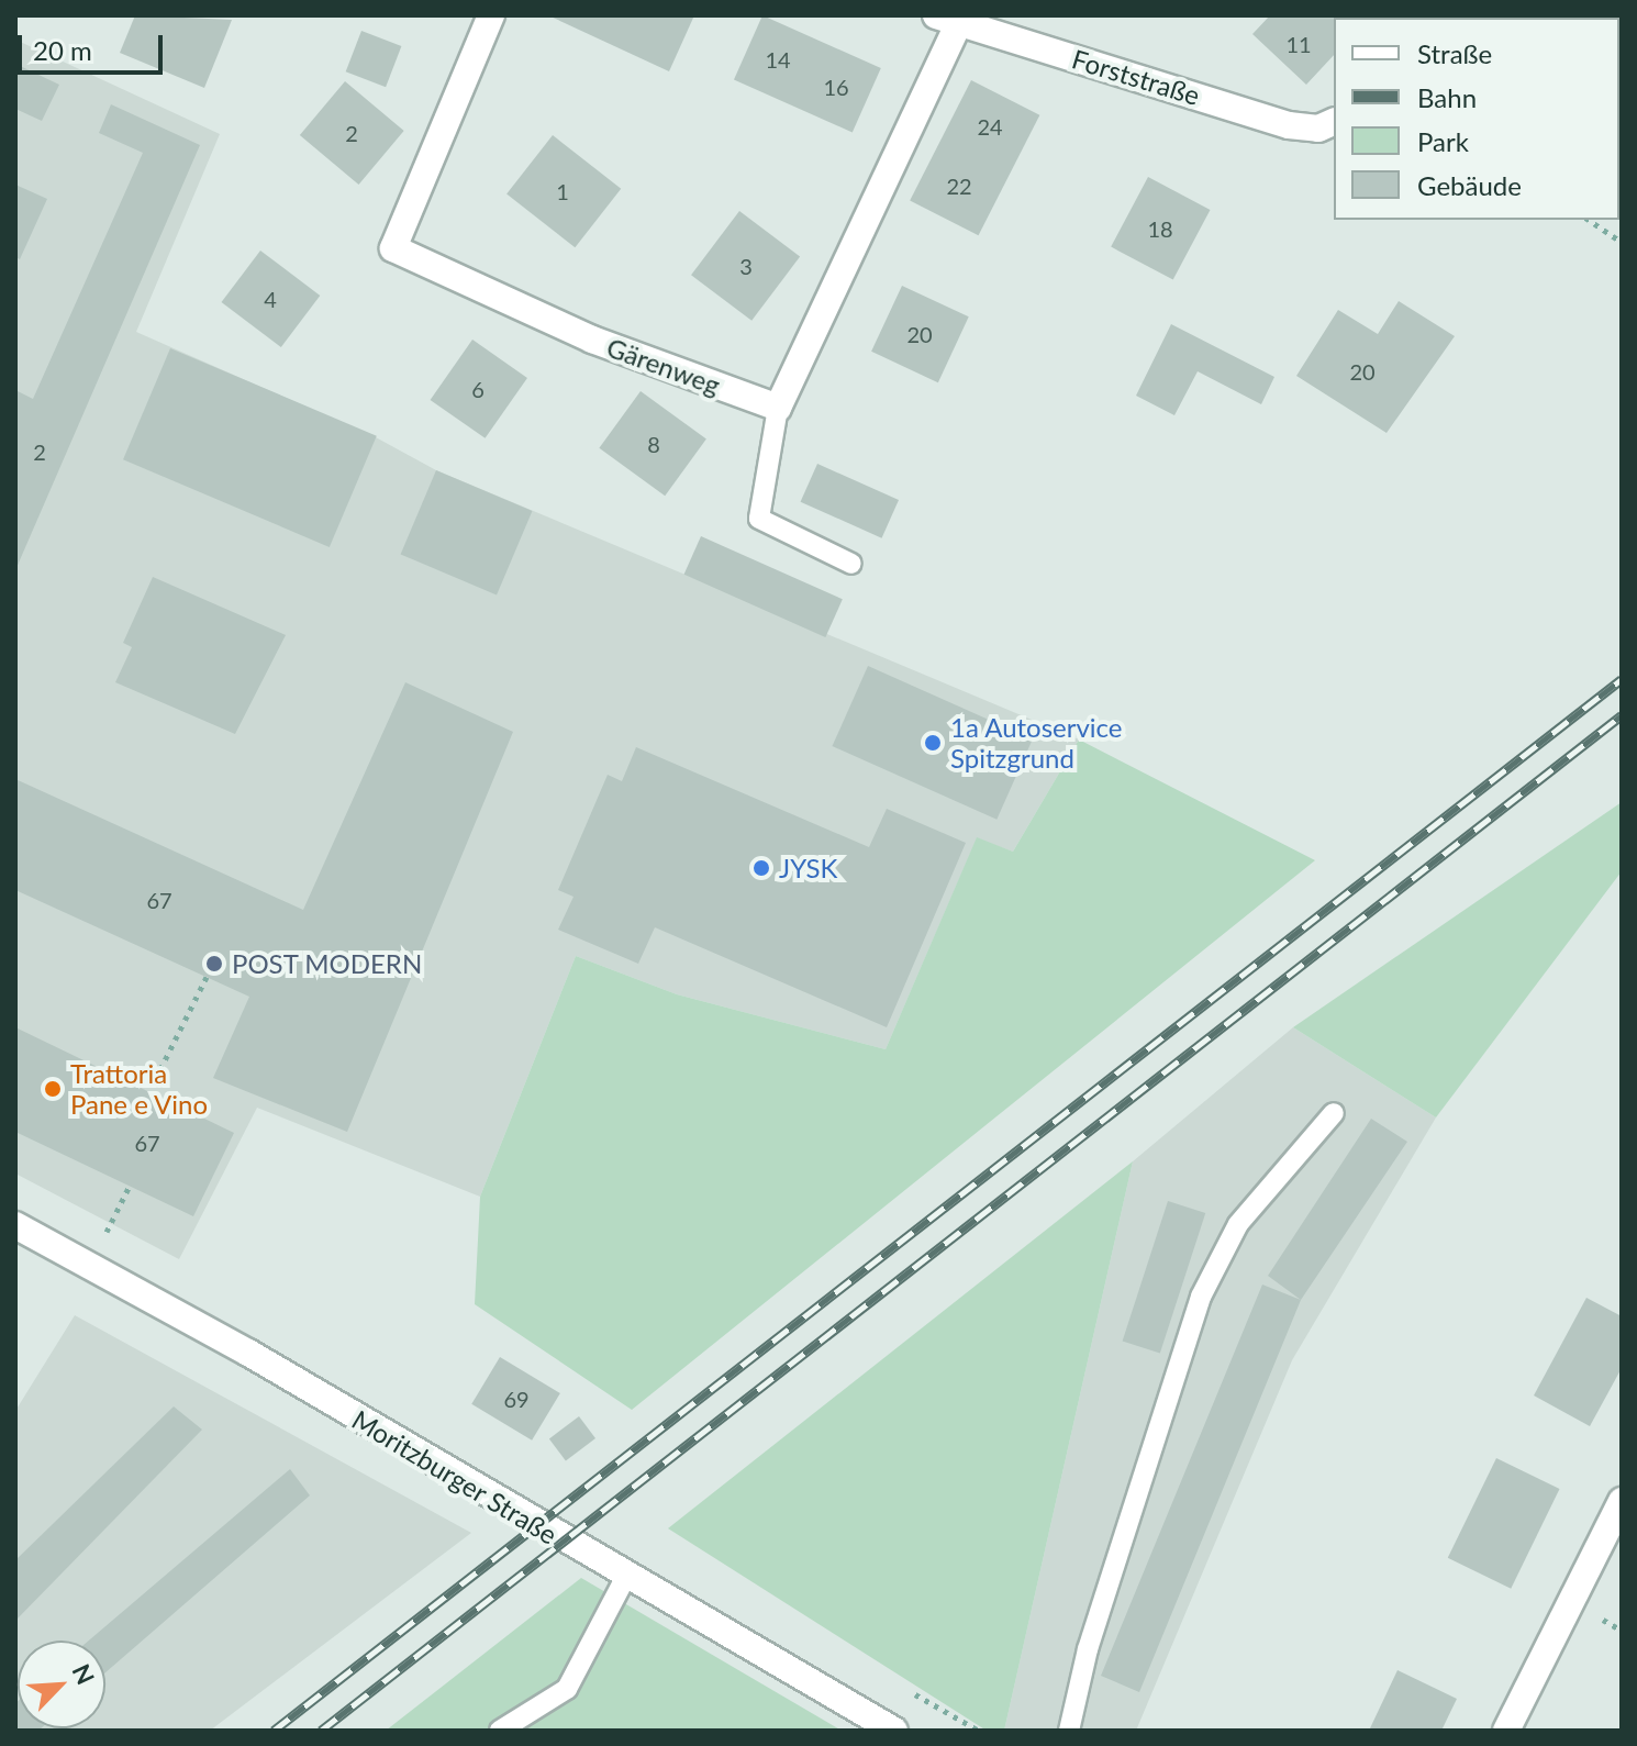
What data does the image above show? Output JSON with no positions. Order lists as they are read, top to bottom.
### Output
{
  "streets": {
    "street": ["Forststraße", "Gärenweg", "Moritzburger Straße"]
  },
  "places": [
    "1a Autoservice Spitzgrund",
    "JYSK",
    "POST MODERN",
    "Trattoria Pane e Vino"
  ],
  "house_numbers": [
    "11",
    "14",
    "16",
    "24",
    "2",
    "22",
    "1",
    "18",
    "3",
    "4",
    "20",
    "20",
    "6",
    "8",
    "2",
    "67",
    "67",
    "69"
  ],
  "legend": [
    "Straße",
    "Bahn",
    "Park",
    "Gebäude"
  ],
  "scale_bar": "20 m",
  "north": "top right"
}
